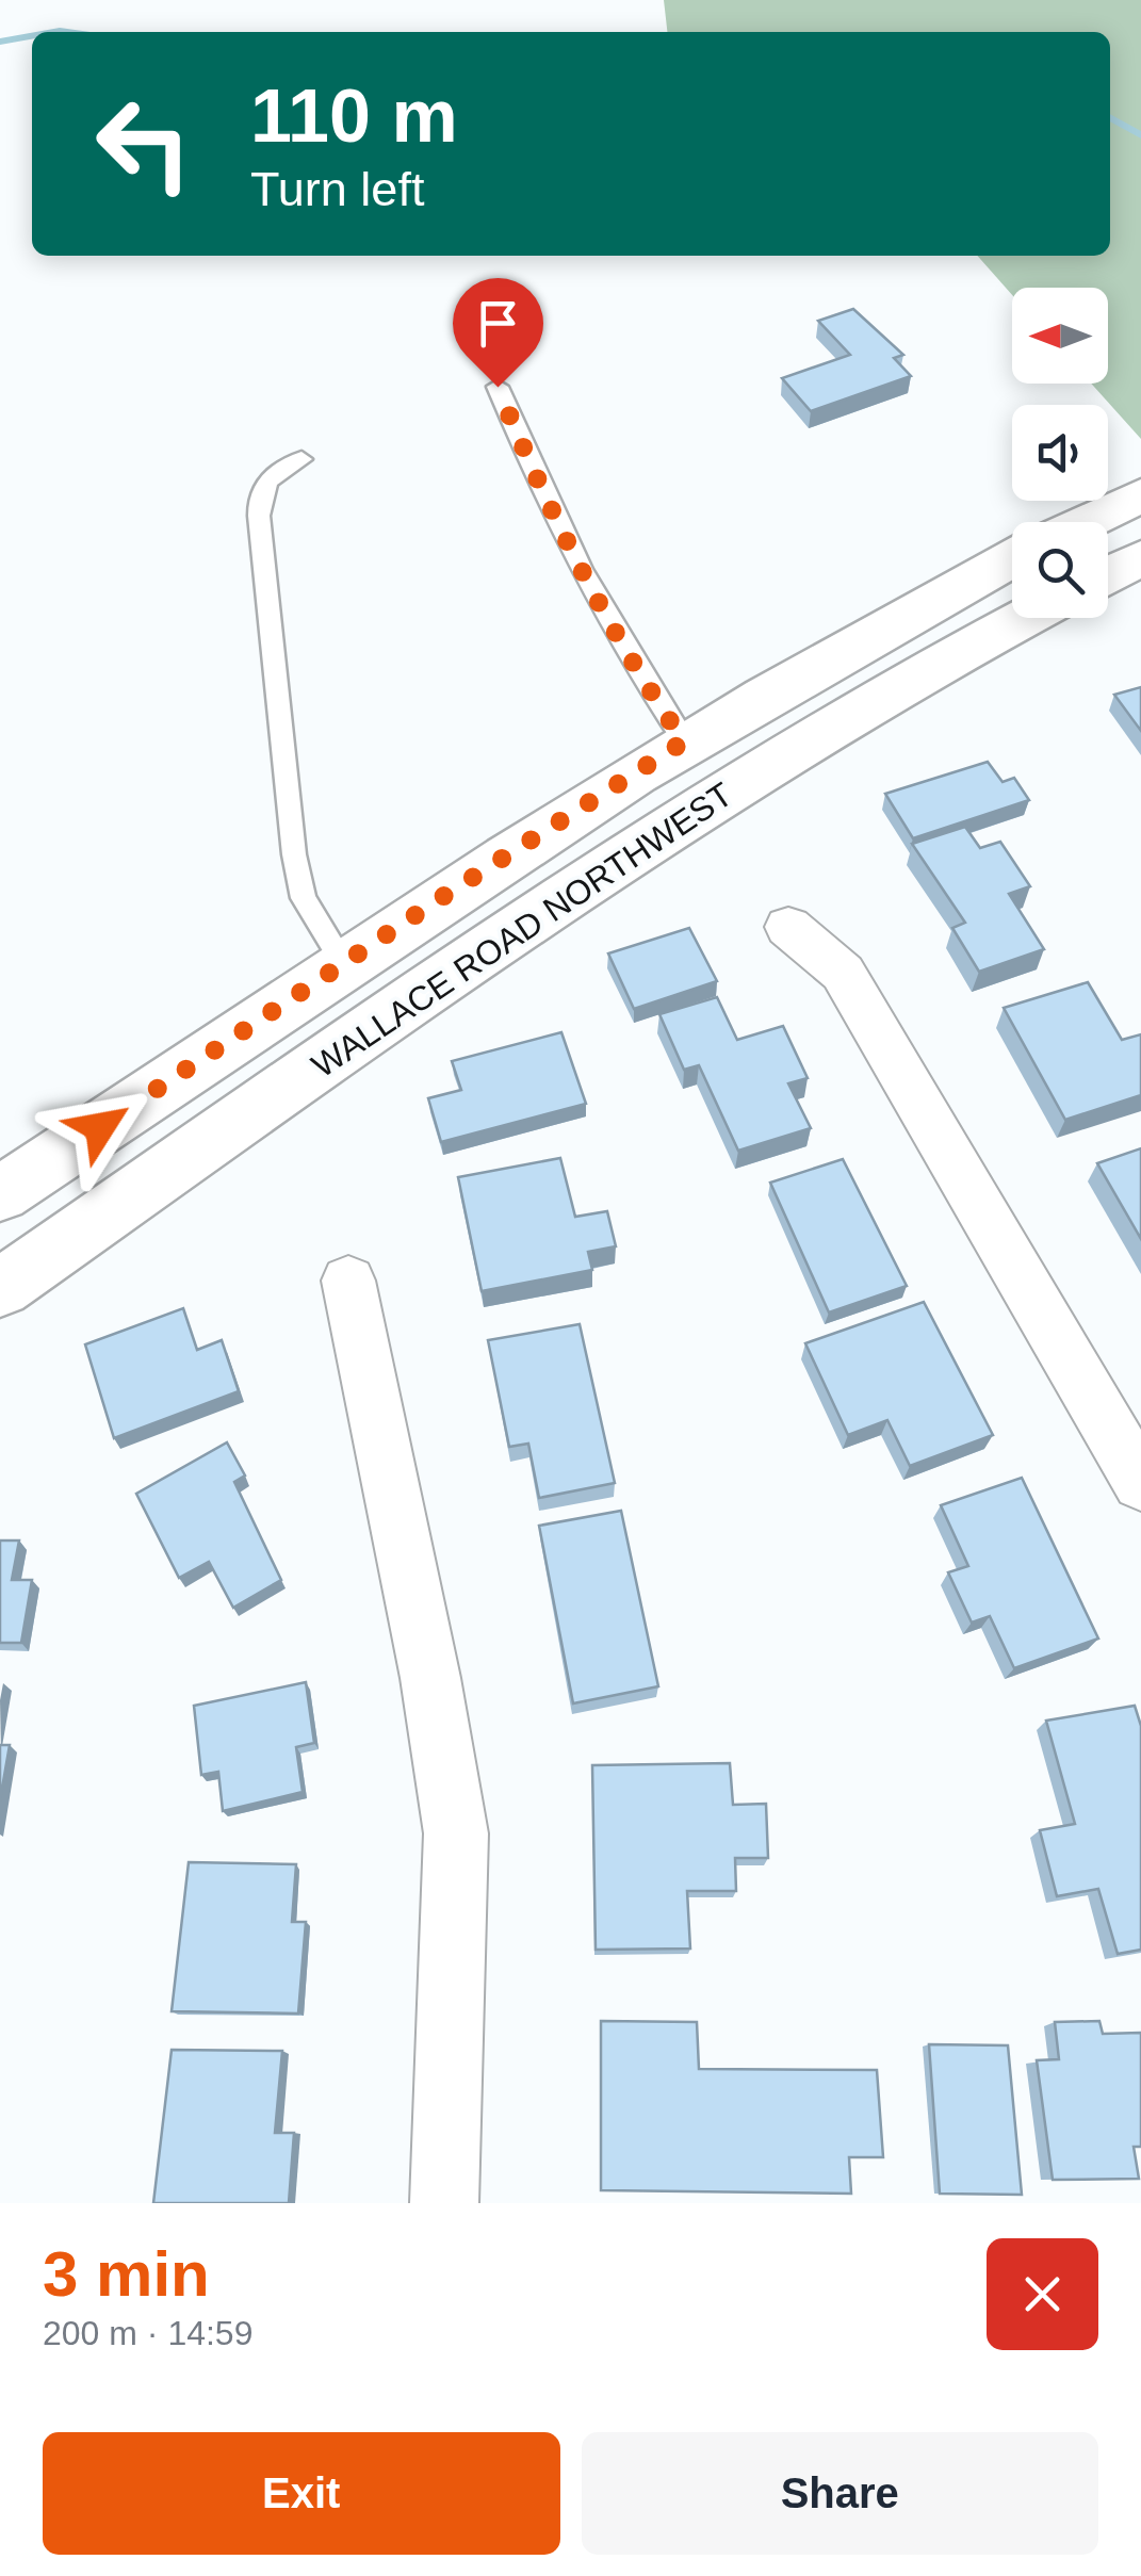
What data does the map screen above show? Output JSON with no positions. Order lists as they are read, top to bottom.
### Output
{
  "streets": {
    "main road": ["WALLACE ROAD NORTHWEST"]
  },
  "north": "left",
  "page": {
    "turn": ["110 m", "Turn left"],
    "heading": ["3 min", "200 m · 14:59"],
    "buttons": ["Exit", "Share"]
  }
}
